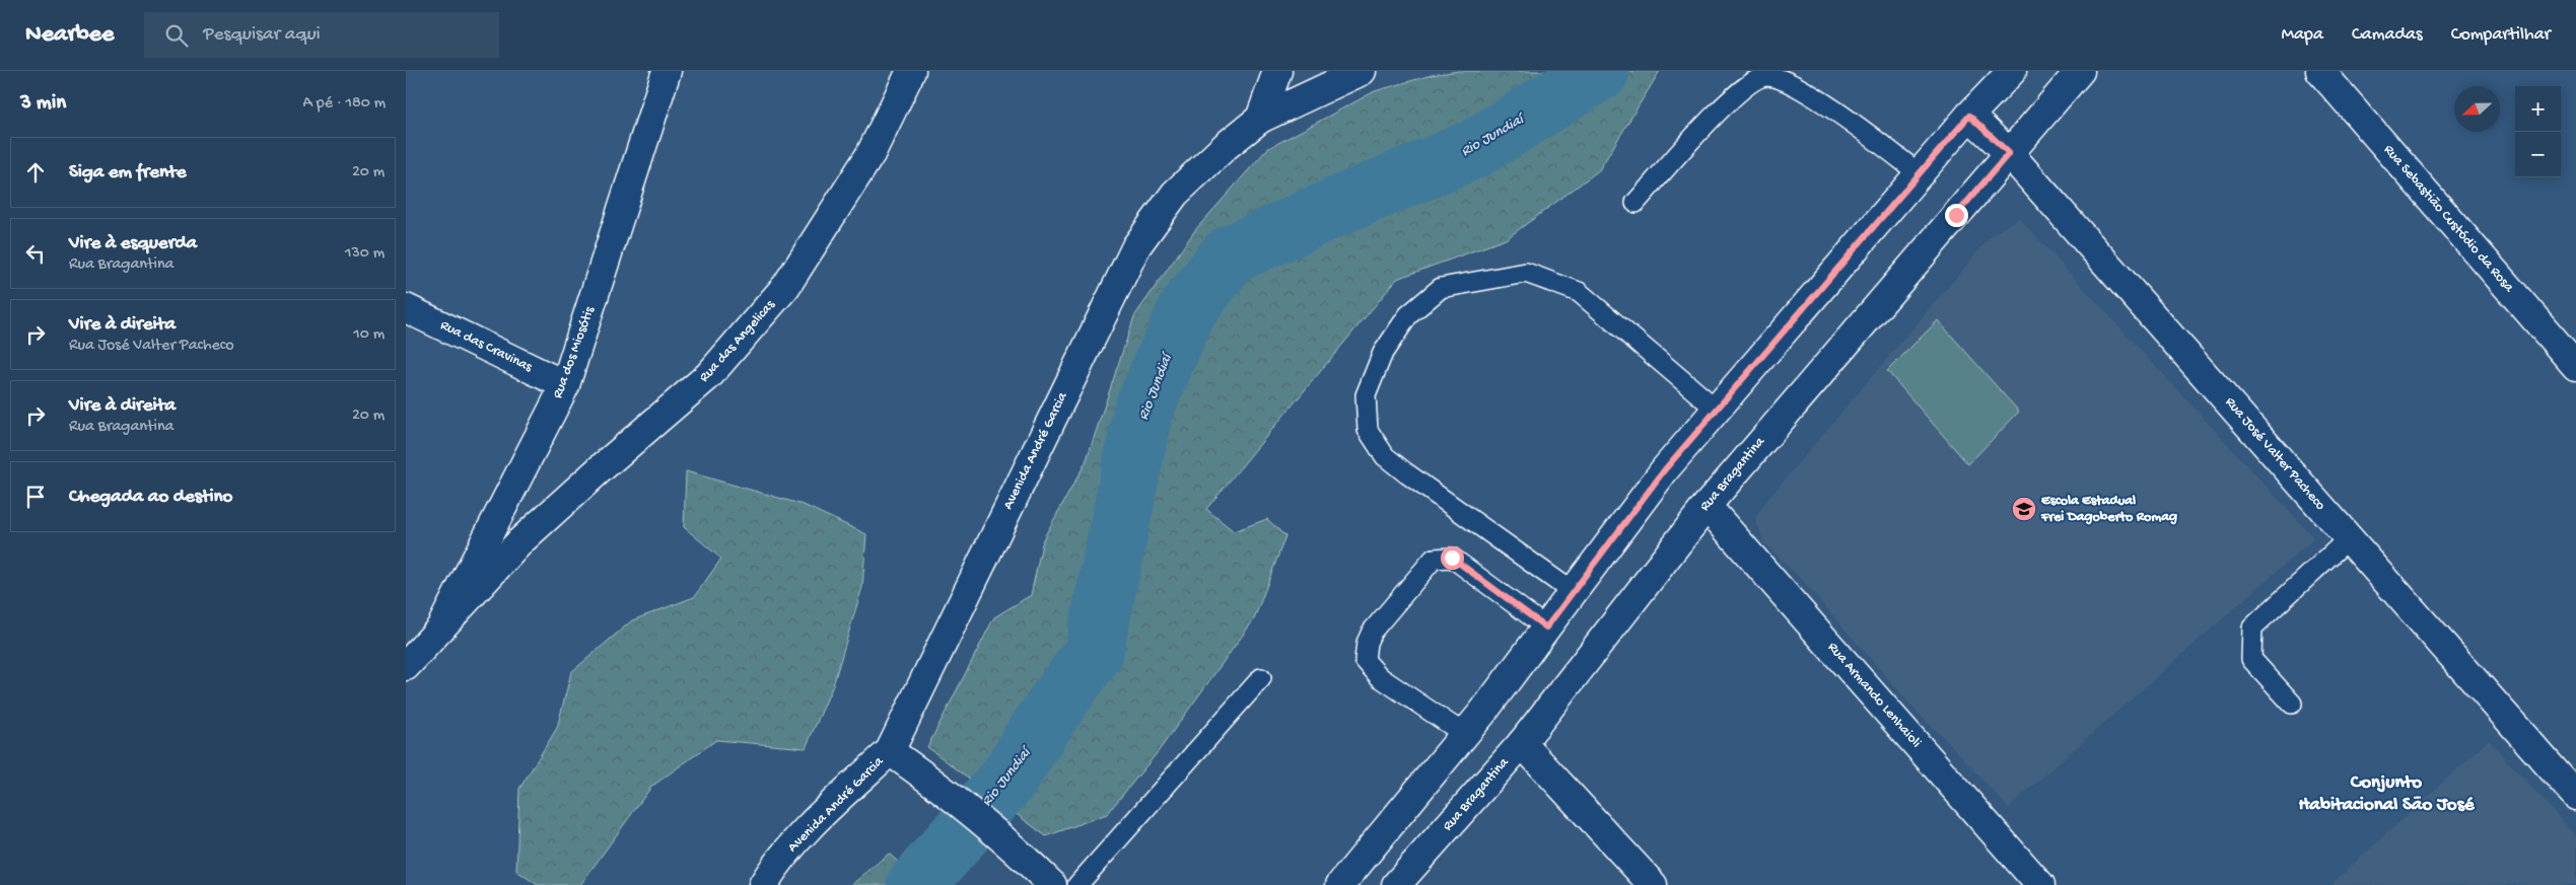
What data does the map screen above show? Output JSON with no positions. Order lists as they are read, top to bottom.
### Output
{
  "streets": {
    "street": [
      "Rua Sebastião Custódio da Rosa",
      "Rua das Angelicas",
      "Rua das Cravinas",
      "Rua dos Miosótis",
      "Avenida André Garcia",
      "Rua José Valter Pacheco",
      "Rua Bragantina",
      "Rua Armando Lenhaioli"
    ]
  },
  "crossings": [
    ["Rua das Angelicas", "Rua dos Miosótis"],
    ["Rua das Cravinas", "Rua dos Miosótis"],
    ["Rua José Valter Pacheco", "Rua Bragantina"],
    ["Rua Bragantina", "Rua Armando Lenhaioli"]
  ],
  "districts": ["Conjunto Habitacional São José"],
  "water": ["Rio Jundiaí"],
  "places": {
    "school or university": ["Escola Estadual Frei Dagoberto Romag"]
  },
  "north": "left",
  "page": {
    "header": "Nearbee",
    "search": "Pesquisar aqui",
    "nav": ["Mapa", "Camadas", "Compartilhar"],
    "heading": ["3 min", "A pé · 180 m"],
    "map_buttons": ["+", "−"],
    "list": [
      ["Siga em frente", "20 m"],
      ["Vire à esquerda", "Rua Bragantina", "130 m"],
      ["Vire à direita", "Rua José Valter Pacheco", "10 m"],
      ["Vire à direita", "Rua Bragantina", "20 m"],
      "Chegada ao destino"
    ]
  }
}
